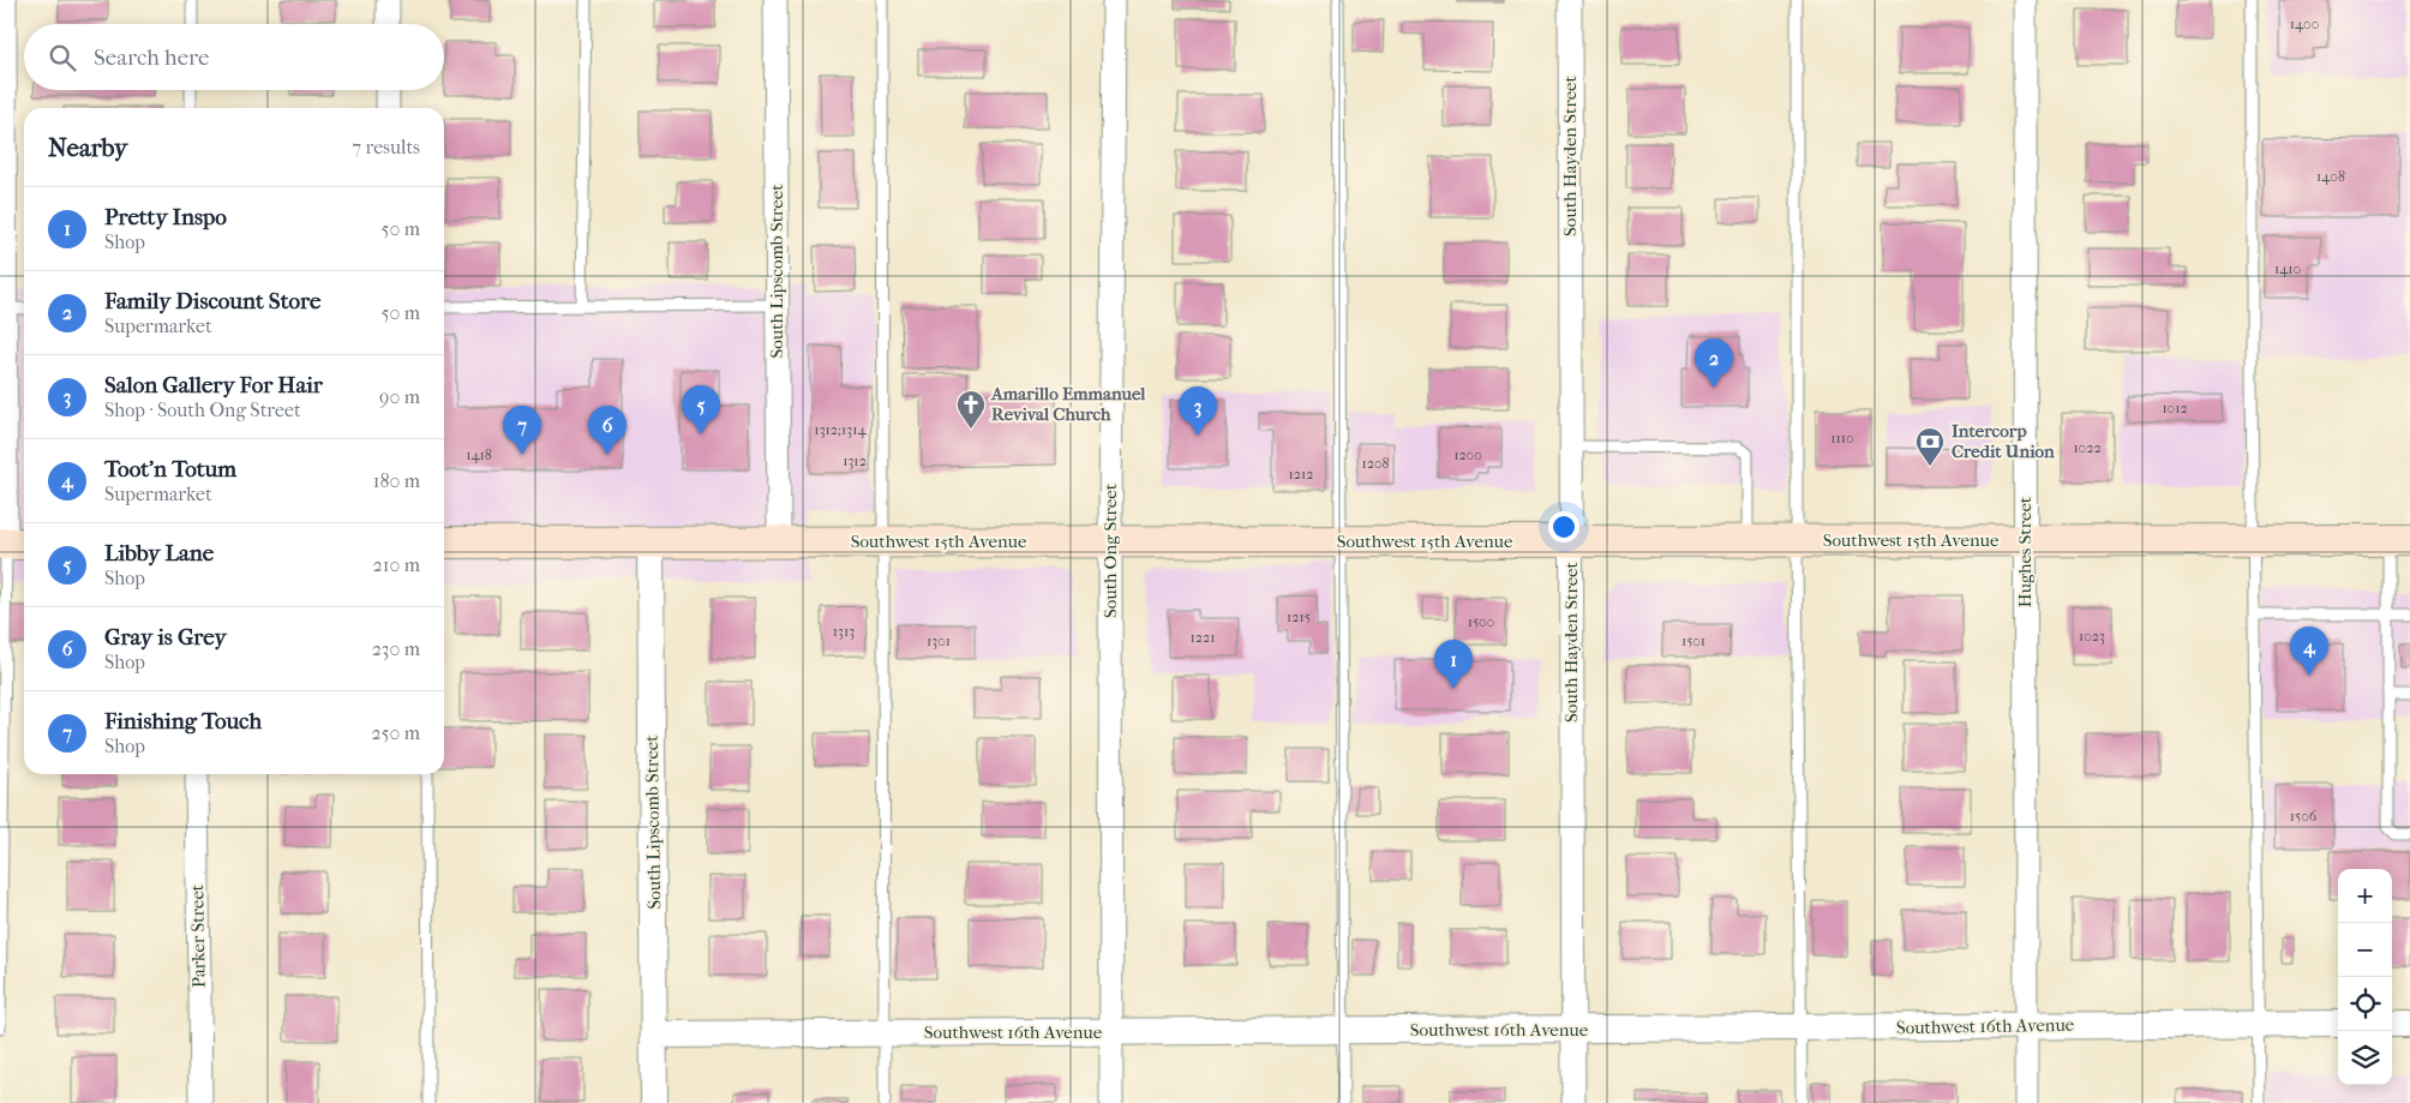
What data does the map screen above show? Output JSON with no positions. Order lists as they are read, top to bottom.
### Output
{
  "streets": {
    "main road": ["Southwest 15th Avenue"],
    "street": [
      "South Hayden Street",
      "South Lipscomb Street",
      "South Ong Street",
      "Hughes Street",
      "Parker Street",
      "Southwest 16th Avenue"
    ]
  },
  "crossings": [
    ["South Hayden Street", "Southwest 15th Avenue"],
    ["South Hayden Street", "Southwest 16th Avenue"],
    ["South Lipscomb Street", "Southwest 15th Avenue"],
    ["South Lipscomb Street", "Southwest 16th Avenue"],
    ["Southwest 15th Avenue", "South Ong Street"],
    ["Southwest 15th Avenue", "Hughes Street"],
    ["South Ong Street", "Southwest 16th Avenue"],
    ["Hughes Street", "Southwest 16th Avenue"]
  ],
  "places": {
    "church": ["Amarillo Emmanuel Revival Church"],
    "bank": ["Intercorp Credit Union"]
  },
  "house_numbers": [
    "1400",
    "1408",
    "1410",
    "1012",
    "1312;1314",
    "1110",
    "1022",
    "1418",
    "1200",
    "1312",
    "1208",
    "1212",
    "1215",
    "1500",
    "1313",
    "1023",
    "1221",
    "1301",
    "1501",
    "1506"
  ],
  "page": {
    "search": "Search here",
    "heading": ["Nearby", "7 results"],
    "list": [
      {
        "mark": "1",
        "name": "Pretty Inspo",
        "note": "Shop",
        "value": "50 m"
      },
      {
        "mark": "2",
        "name": "Family Discount Store",
        "note": "Supermarket",
        "value": "50 m"
      },
      {
        "mark": "3",
        "name": "Salon Gallery For Hair",
        "note": "Shop · South Ong Street",
        "value": "90 m"
      },
      {
        "mark": "4",
        "name": "Toot'n Totum",
        "note": "Supermarket",
        "value": "180 m"
      },
      {
        "mark": "5",
        "name": "Libby Lane",
        "note": "Shop",
        "value": "210 m"
      },
      {
        "mark": "6",
        "name": "Gray is Grey",
        "note": "Shop",
        "value": "230 m"
      },
      {
        "mark": "7",
        "name": "Finishing Touch",
        "note": "Shop",
        "value": "250 m"
      }
    ],
    "pins": [
      "2",
      "5",
      "3",
      "6",
      "7",
      "4",
      "1"
    ],
    "map_buttons": ["+", "−"]
  }
}
